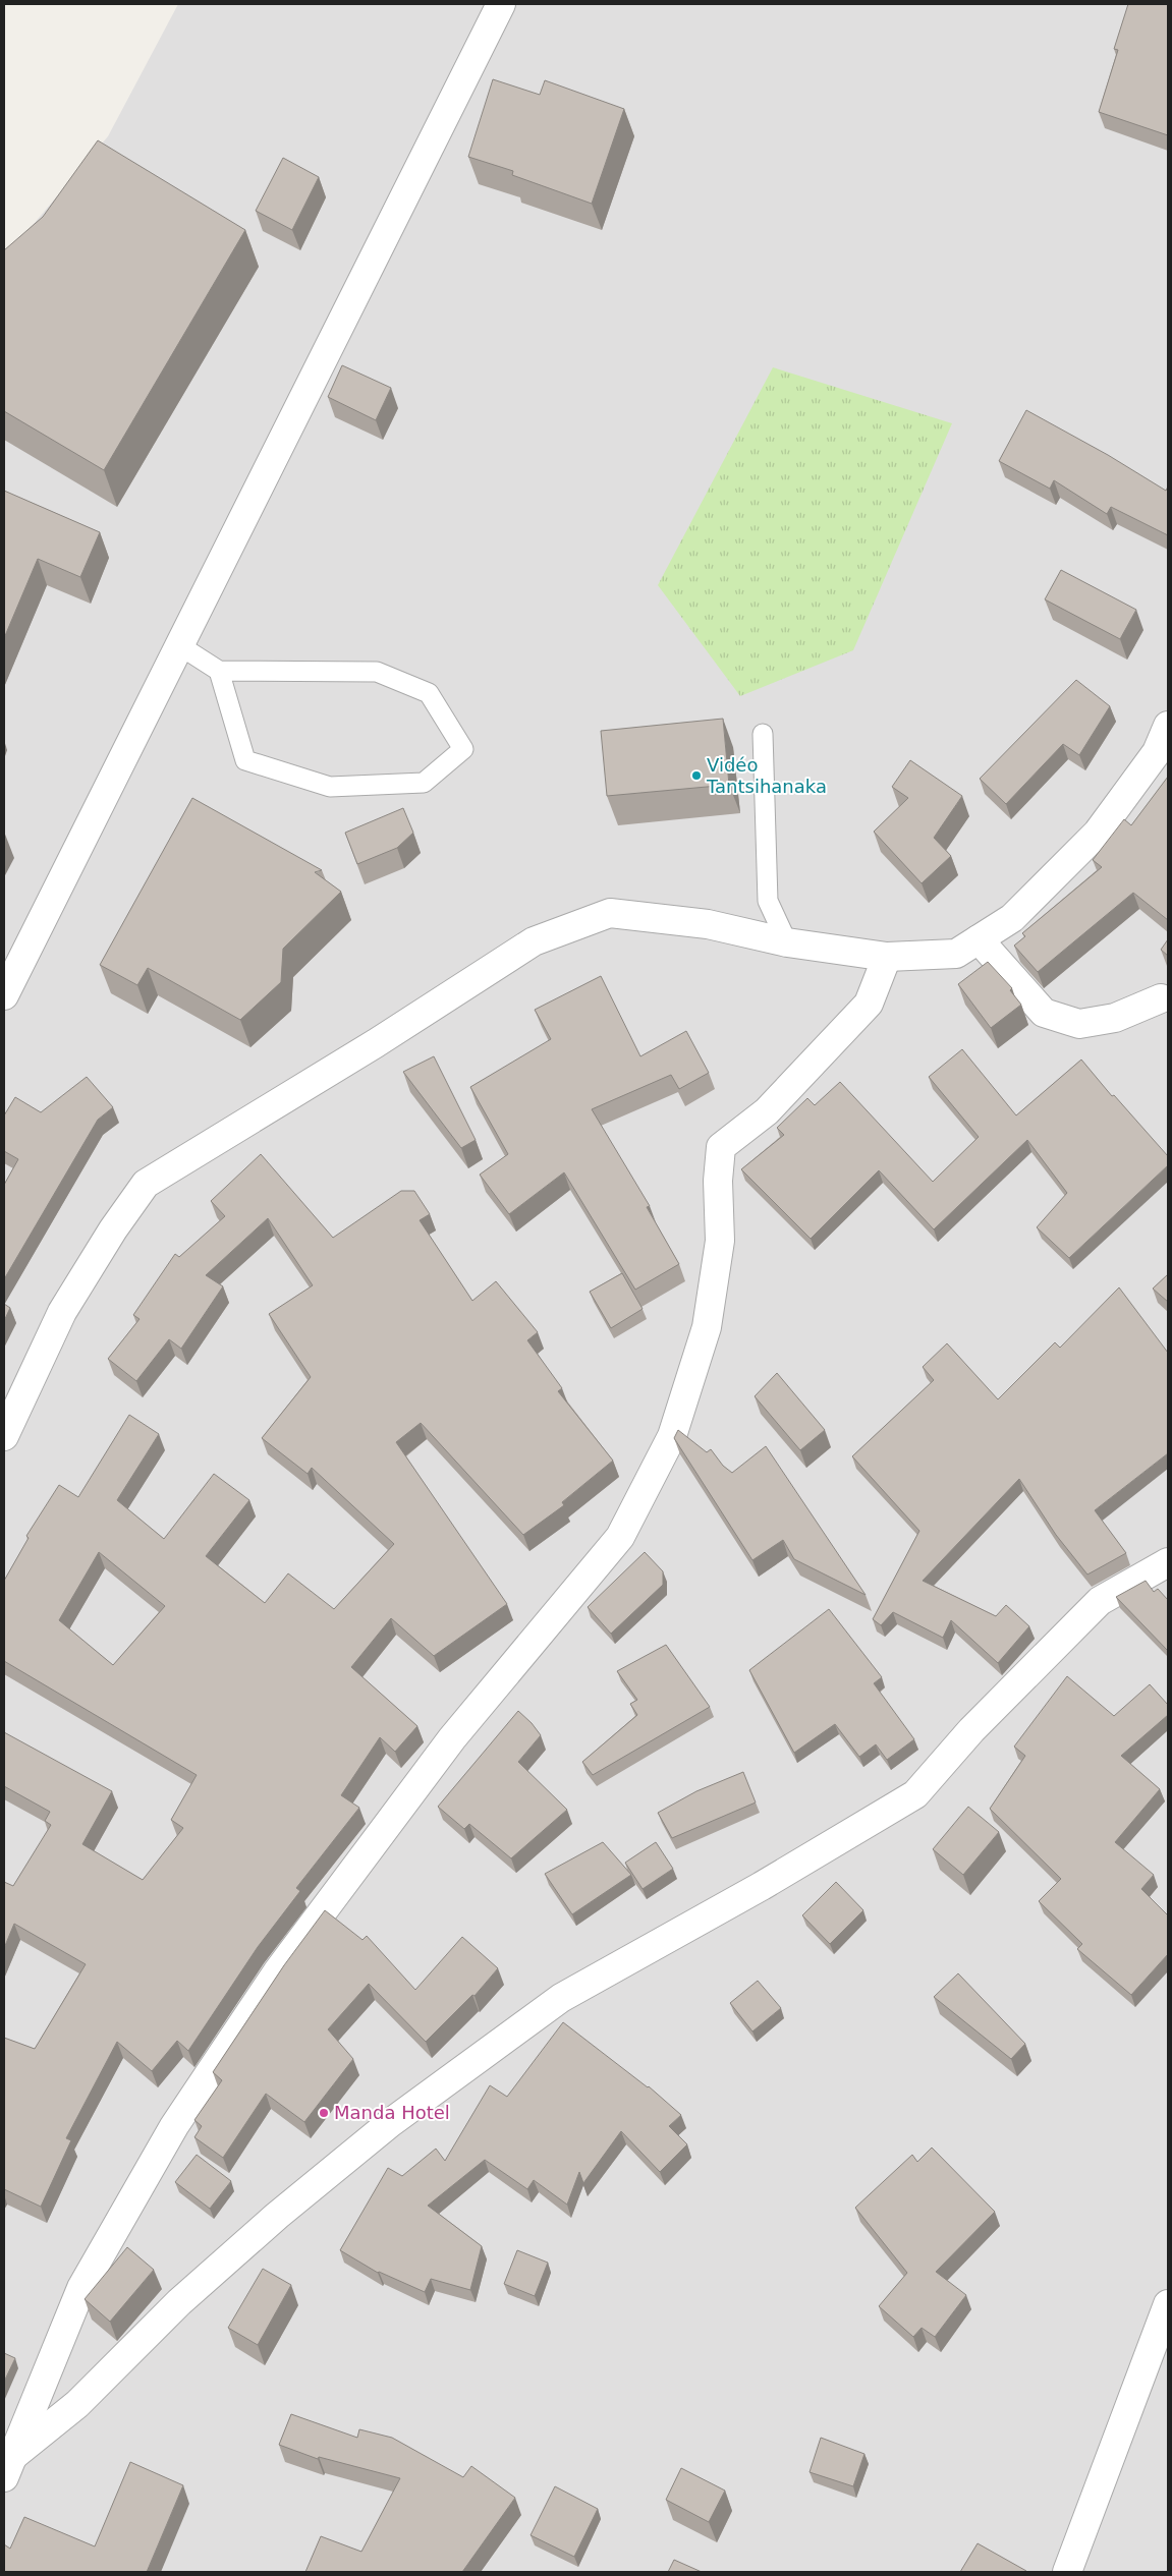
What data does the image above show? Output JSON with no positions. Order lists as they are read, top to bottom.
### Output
{
  "places": ["Vidéo Tantsihanaka", "Manda Hotel"]
}
